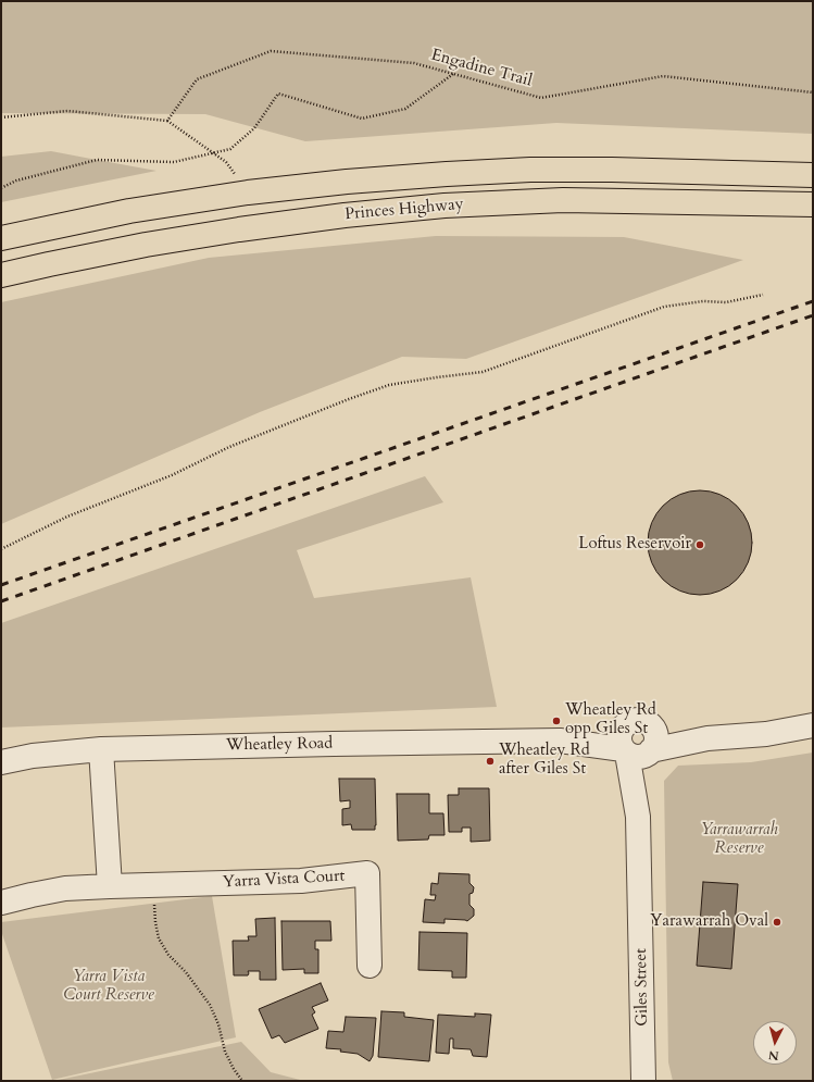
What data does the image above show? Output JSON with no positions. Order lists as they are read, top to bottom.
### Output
{
  "streets": {
    "highway": ["Princes Highway"],
    "street": ["Wheatley Road", "Yarra Vista Court", "Giles Street"],
    "path": ["Engadine Trail"]
  },
  "crossings": [
    ["Wheatley Road", "Giles Street"]
  ],
  "parks": ["Yarrawarrah Reserve", "Yarra Vista Court Reserve"],
  "places": [
    "Loftus Reservoir",
    "Wheatley Rd opp Giles St",
    "Wheatley Rd after Giles St",
    "Yarawarrah Oval"
  ],
  "north": "bottom"
}
